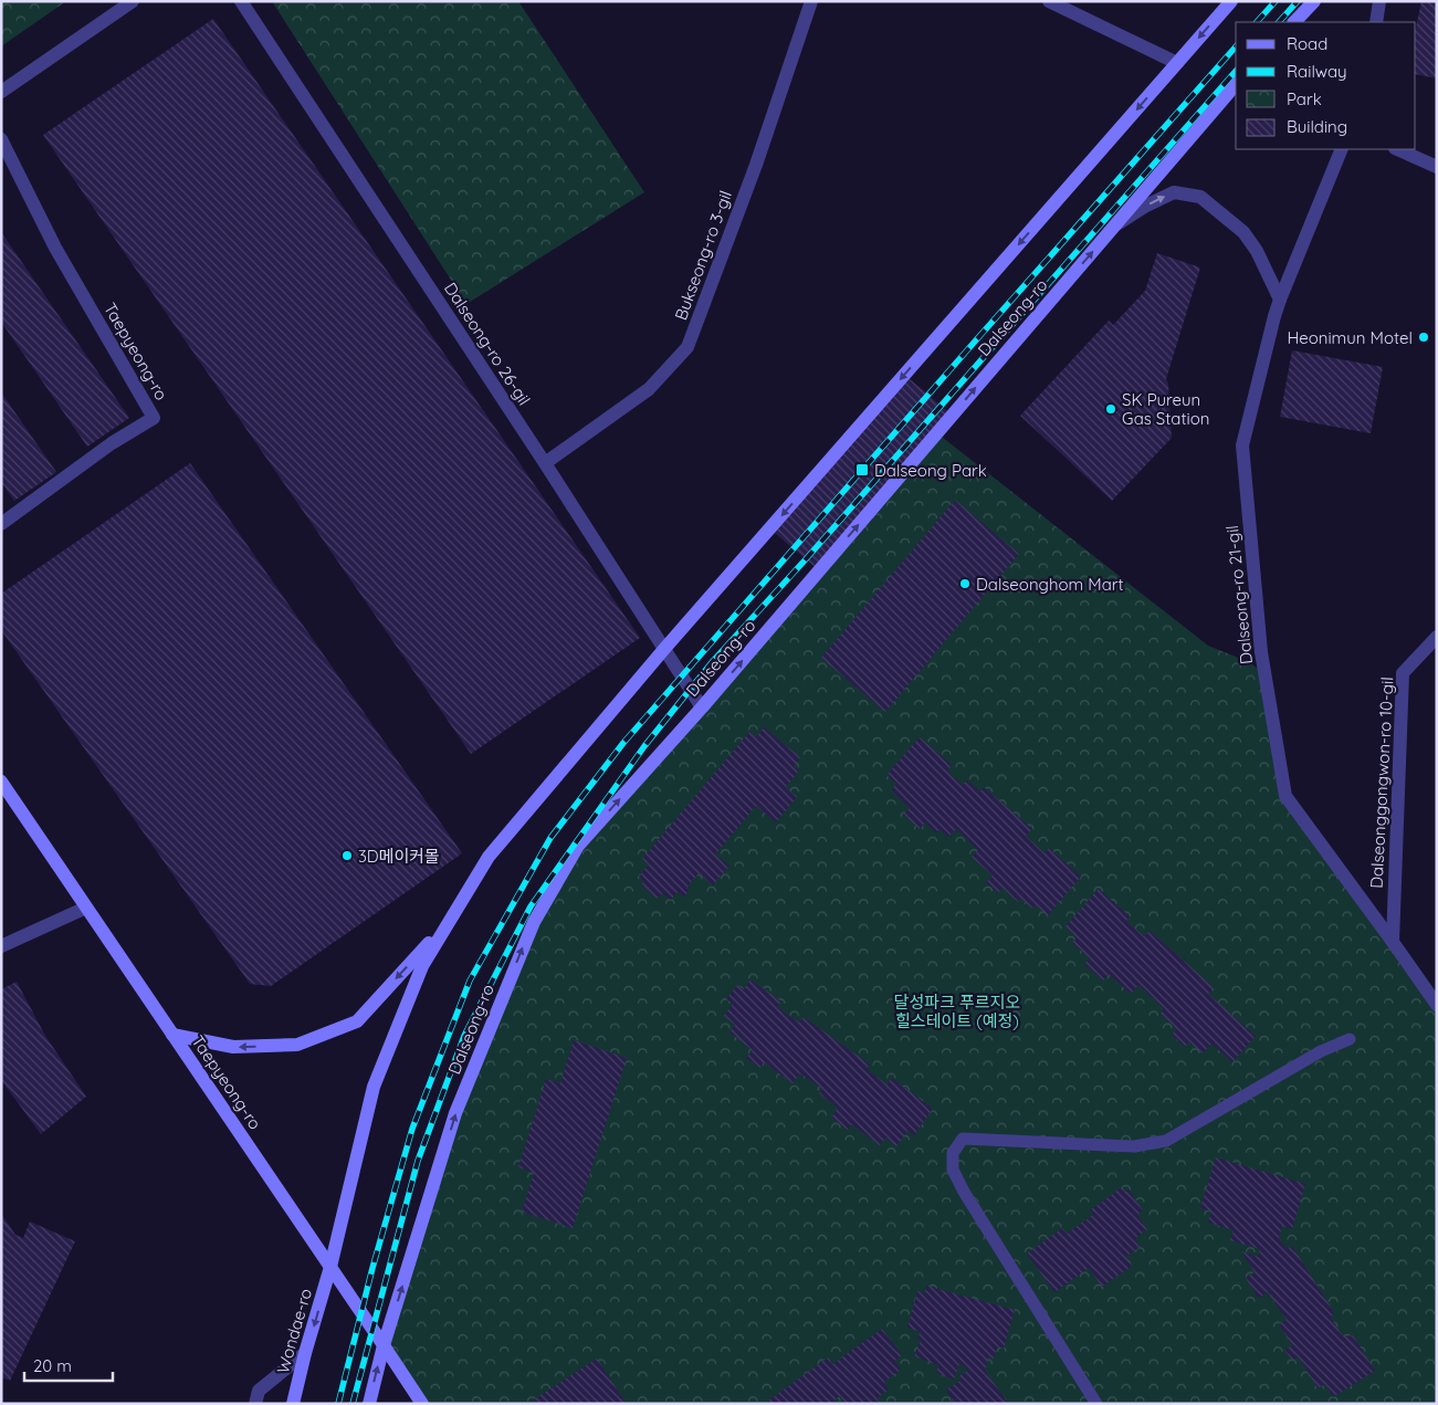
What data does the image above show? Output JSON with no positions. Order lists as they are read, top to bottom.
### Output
{
  "streets": {
    "main road": ["Dalseong-ro", "Taepyeong-ro", "Wondae-ro"],
    "street": [
      "Bukseong-ro 3-gil",
      "Dalseong-ro 26-gil",
      "Dalseong-ro 21-gil",
      "Dalseonggongwon-ro 10-gil"
    ]
  },
  "crossings": [
    ["Bukseong-ro 3-gil", "Dalseong-ro 26-gil"],
    ["Dalseong-ro", "Dalseong-ro 26-gil"],
    ["Dalseong-ro", "Taepyeong-ro"],
    ["Taepyeong-ro", "Wondae-ro"],
    ["Dalseong-ro 21-gil", "Dalseonggongwon-ro 10-gil"]
  ],
  "parks": ["달성파크 푸르지오 힐스테이트 (예정)"],
  "places": {
    "other": [
      "Heonimun Motel",
      "SK Pureun Gas Station",
      "Dalseonghom Mart",
      "3D메이커몰"
    ],
    "transit": ["Dalseong Park"]
  },
  "legend": [
    "Road",
    "Railway",
    "Park",
    "Building"
  ],
  "scale_bar": "20 m"
}
